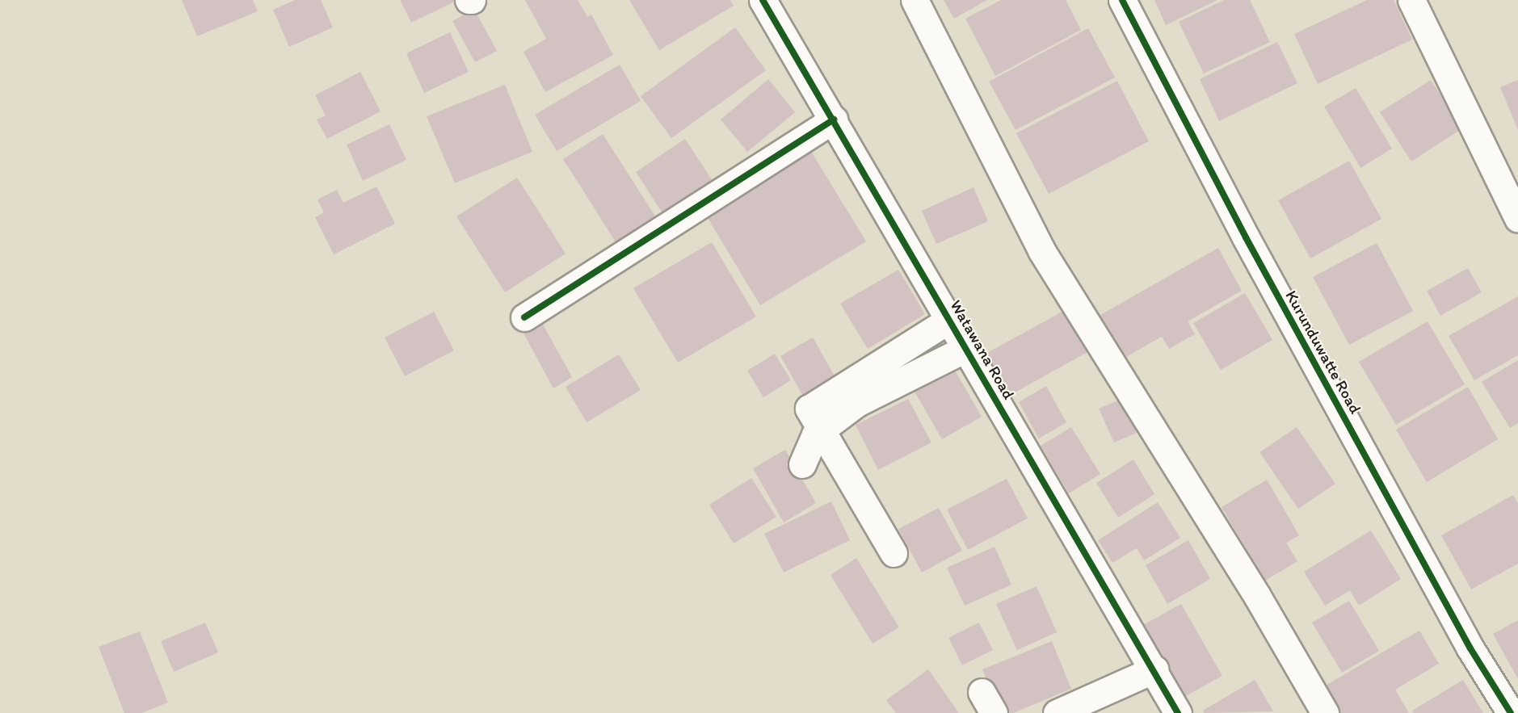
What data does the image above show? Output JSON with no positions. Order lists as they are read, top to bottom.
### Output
{
  "streets": {
    "street": ["Watawana Road", "Kurunduwatte Road"]
  }
}
